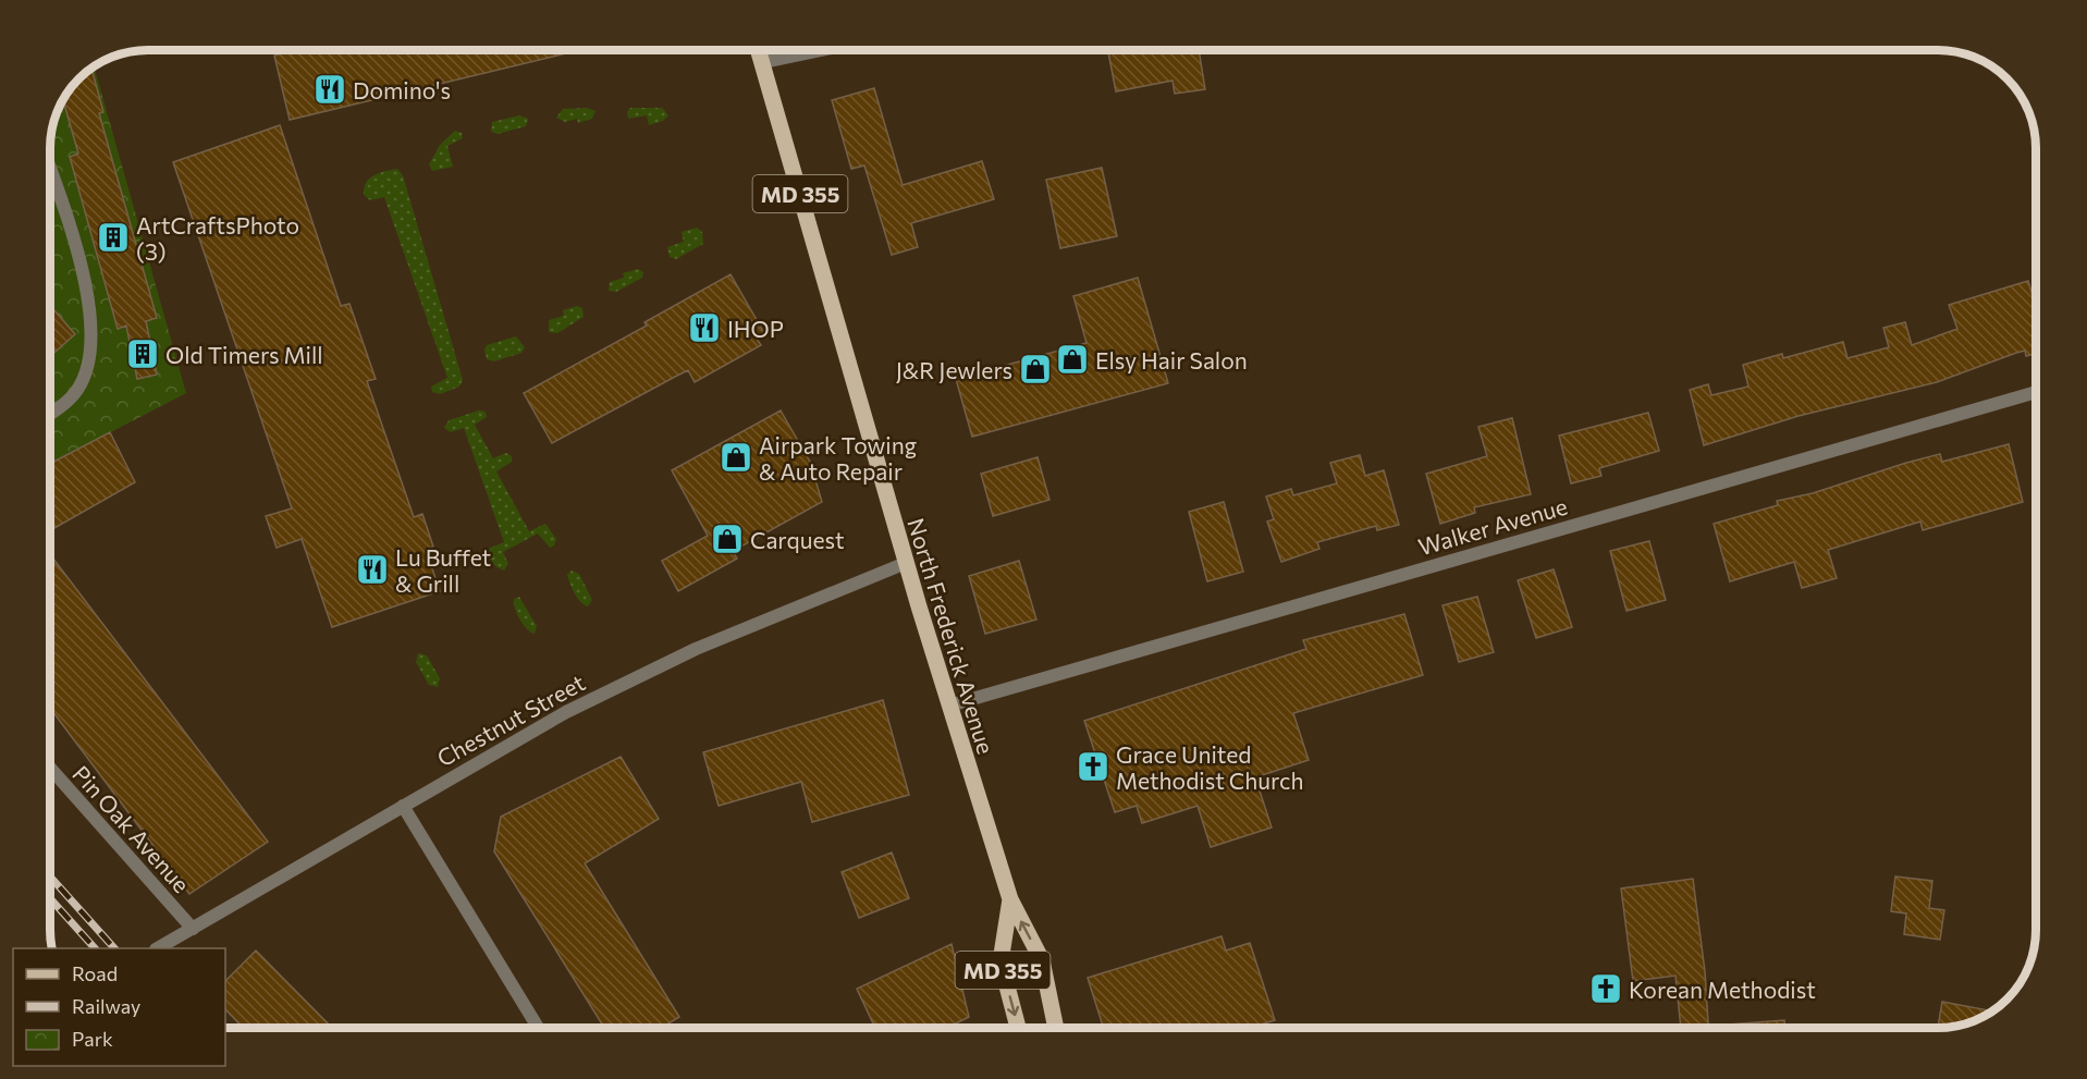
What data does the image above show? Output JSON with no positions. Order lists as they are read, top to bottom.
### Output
{
  "streets": {
    "main road": ["MD 355", "North Frederick Avenue"],
    "street": ["Walker Avenue", "Chestnut Street", "Pin Oak Avenue"]
  },
  "crossings": [
    ["Walker Avenue", "North Frederick Avenue"],
    ["North Frederick Avenue", "Chestnut Street"],
    ["Chestnut Street", "Pin Oak Avenue"]
  ],
  "places": {
    "restaurant": ["Domino's", "IHOP", "Lu Buffet & Grill"],
    "building": ["ArtCraftsPhoto (3)", "Old Timers Mill"],
    "shop": [
      "Elsy Hair Salon",
      "J&R Jewlers",
      "Airpark Towing & Auto Repair",
      "Carquest"
    ],
    "church": ["Grace United Methodist Church", "Korean Methodist"]
  },
  "legend": ["Road", "Railway", "Park"]
}
